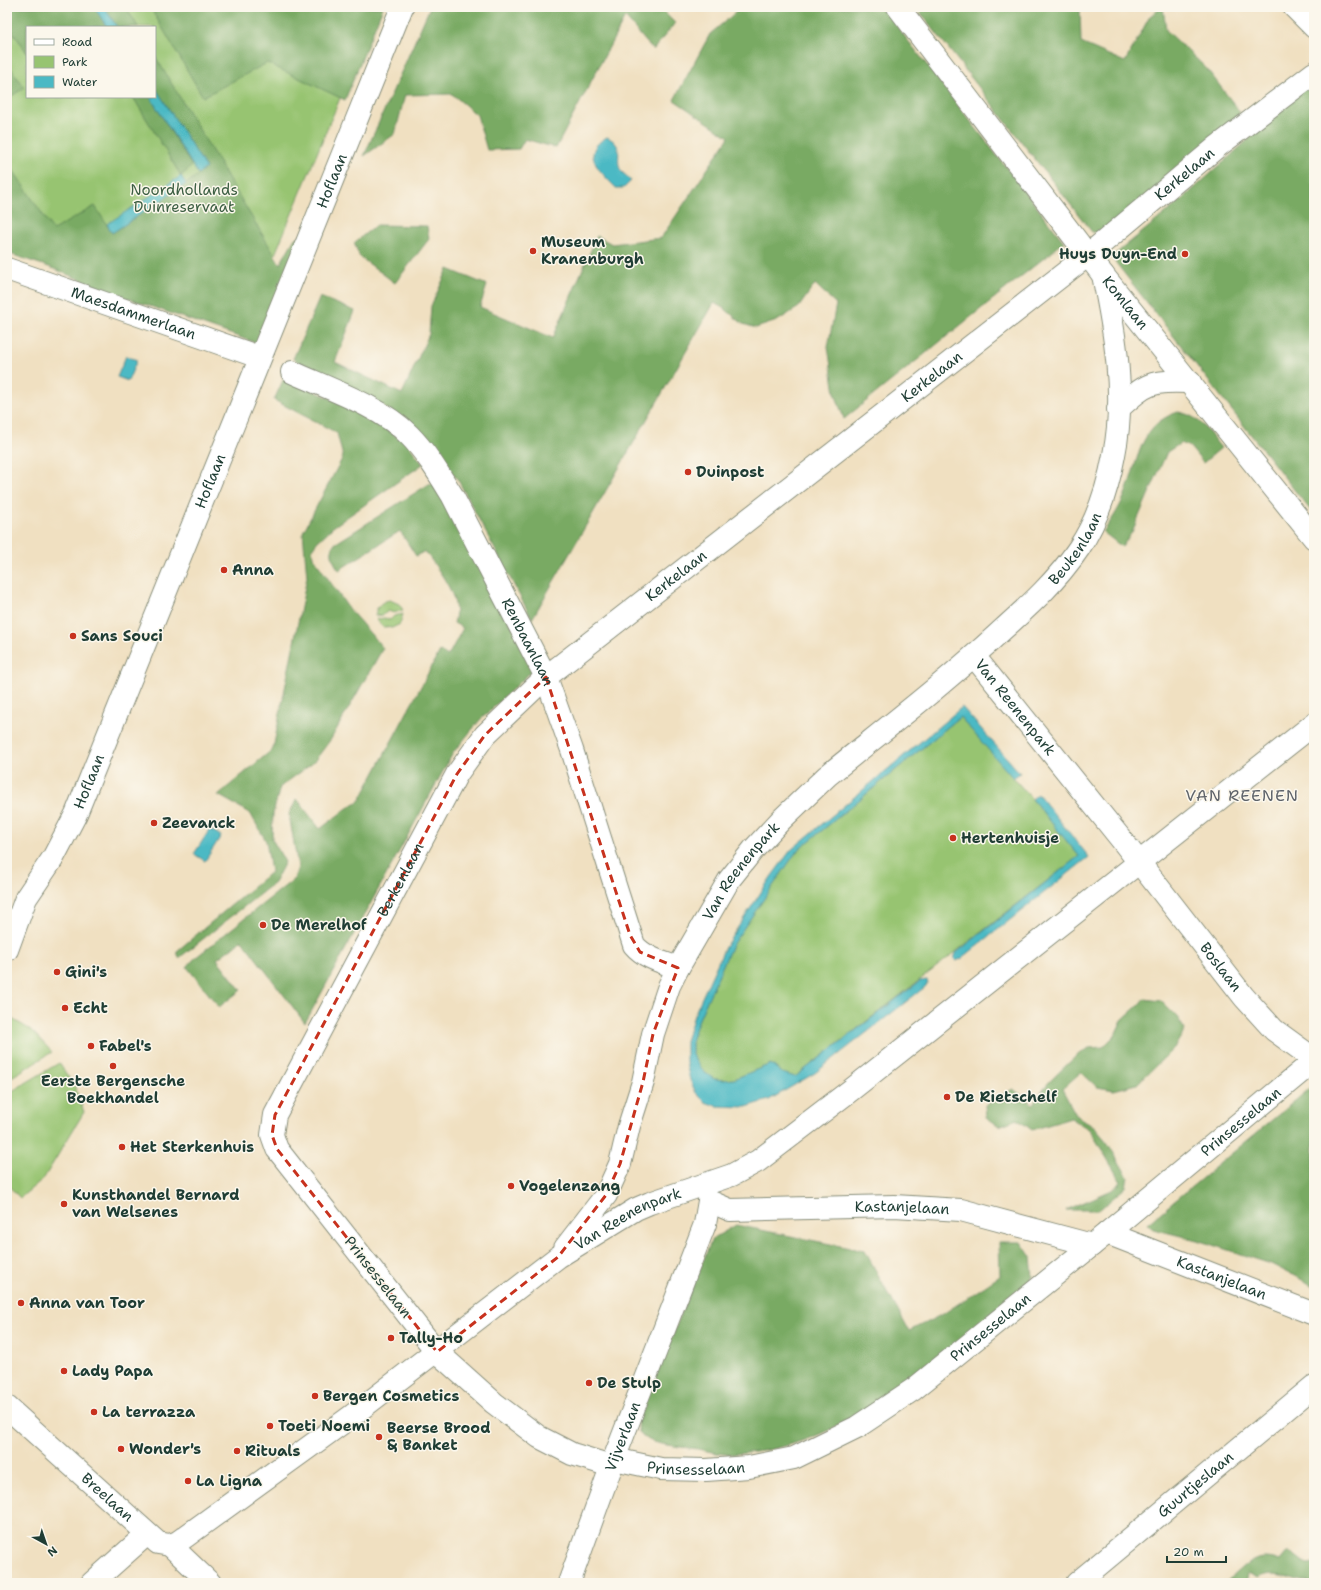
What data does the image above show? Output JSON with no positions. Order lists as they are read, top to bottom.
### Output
{
  "streets": {
    "street": [
      "Kerkelaan",
      "Hoflaan",
      "Komlaan",
      "Maesdammerlaan",
      "Beukenlaan",
      "Renbaanlaan",
      "Van Reenenpark",
      "Berkenlaan",
      "Boslaan",
      "Prinsesselaan",
      "Kastanjelaan",
      "Vijverlaan",
      "Guurtjeslaan",
      "Breelaan"
    ]
  },
  "crossings": [
    ["Kerkelaan", "Komlaan"],
    ["Kerkelaan", "Renbaanlaan"],
    ["Kerkelaan", "Berkenlaan"],
    ["Hoflaan", "Maesdammerlaan"],
    ["Komlaan", "Beukenlaan"],
    ["Beukenlaan", "Van Reenenpark"],
    ["Renbaanlaan", "Van Reenenpark"],
    ["Renbaanlaan", "Berkenlaan"],
    ["Van Reenenpark", "Boslaan"],
    ["Van Reenenpark", "Prinsesselaan"],
    ["Van Reenenpark", "Kastanjelaan"],
    ["Van Reenenpark", "Vijverlaan"],
    ["Van Reenenpark", "Breelaan"],
    ["Berkenlaan", "Prinsesselaan"],
    ["Boslaan", "Prinsesselaan"],
    ["Prinsesselaan", "Kastanjelaan"],
    ["Prinsesselaan", "Vijverlaan"],
    ["Kastanjelaan", "Vijverlaan"]
  ],
  "districts": ["VAN REENEN"],
  "parks": ["Noordhollands Duinreservaat"],
  "places": [
    "Museum Kranenburgh",
    "Huys Duyn-End",
    "Duinpost",
    "Anna",
    "Sans Souci",
    "Zeevanck",
    "Hertenhuisje",
    "De Merelhof",
    "Gini's",
    "Echt",
    "Fabel's",
    "Eerste Bergensche Boekhandel",
    "De Rietschelf",
    "Het Sterkenhuis",
    "Vogelenzang",
    "Kunsthandel Bernard van Welsenes",
    "Anna van Toor",
    "Tally-Ho",
    "Lady Papa",
    "De Stulp",
    "Bergen Cosmetics",
    "La terrazza",
    "Toeti Noemi",
    "Beerse Brood & Banket",
    "Wonder's",
    "Rituals",
    "La Ligna"
  ],
  "legend": ["Road", "Park", "Water"],
  "scale_bar": "20 m",
  "north": "bottom right"
}
